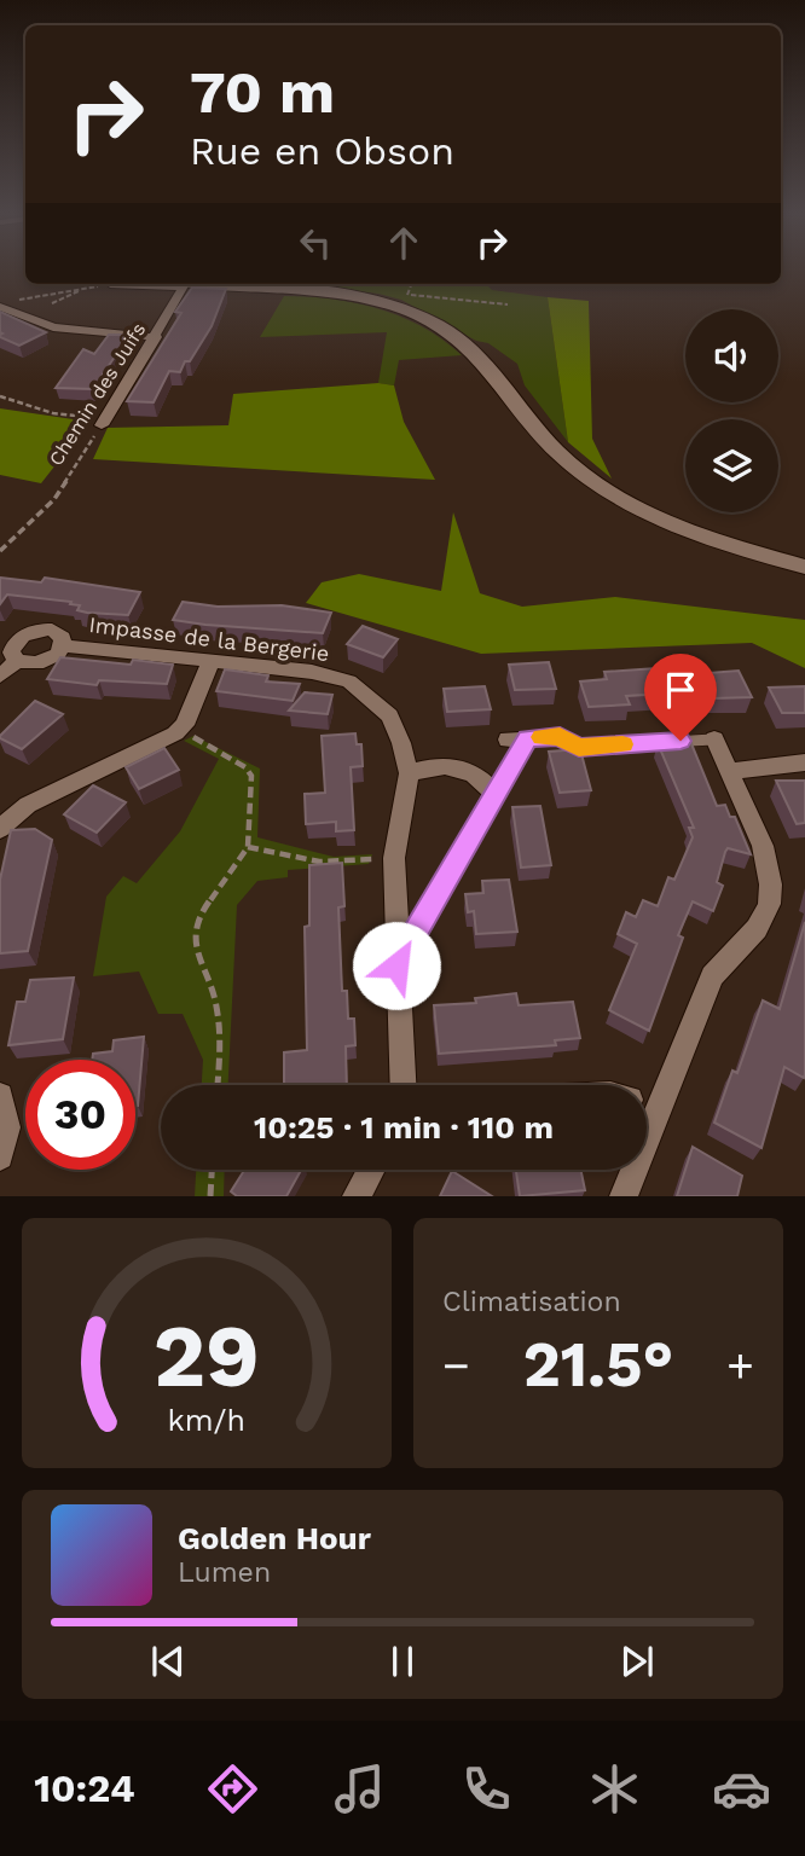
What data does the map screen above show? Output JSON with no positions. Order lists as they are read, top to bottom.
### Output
{
  "streets": {
    "street": ["Chemin des Juifs", "Impasse de la Bergerie"]
  },
  "page": {
    "turn": ["70 m", "Rue en Obson"],
    "limit": "30",
    "trip": "10:25 · 1 min · 110 m",
    "tile": "Climatisation",
    "heat": ["−", "21.5°", "+"],
    "song": ["Golden Hour", "Lumen"],
    "tabs": "10:24",
    "gauge": ["29", "km/h"]
  }
}
